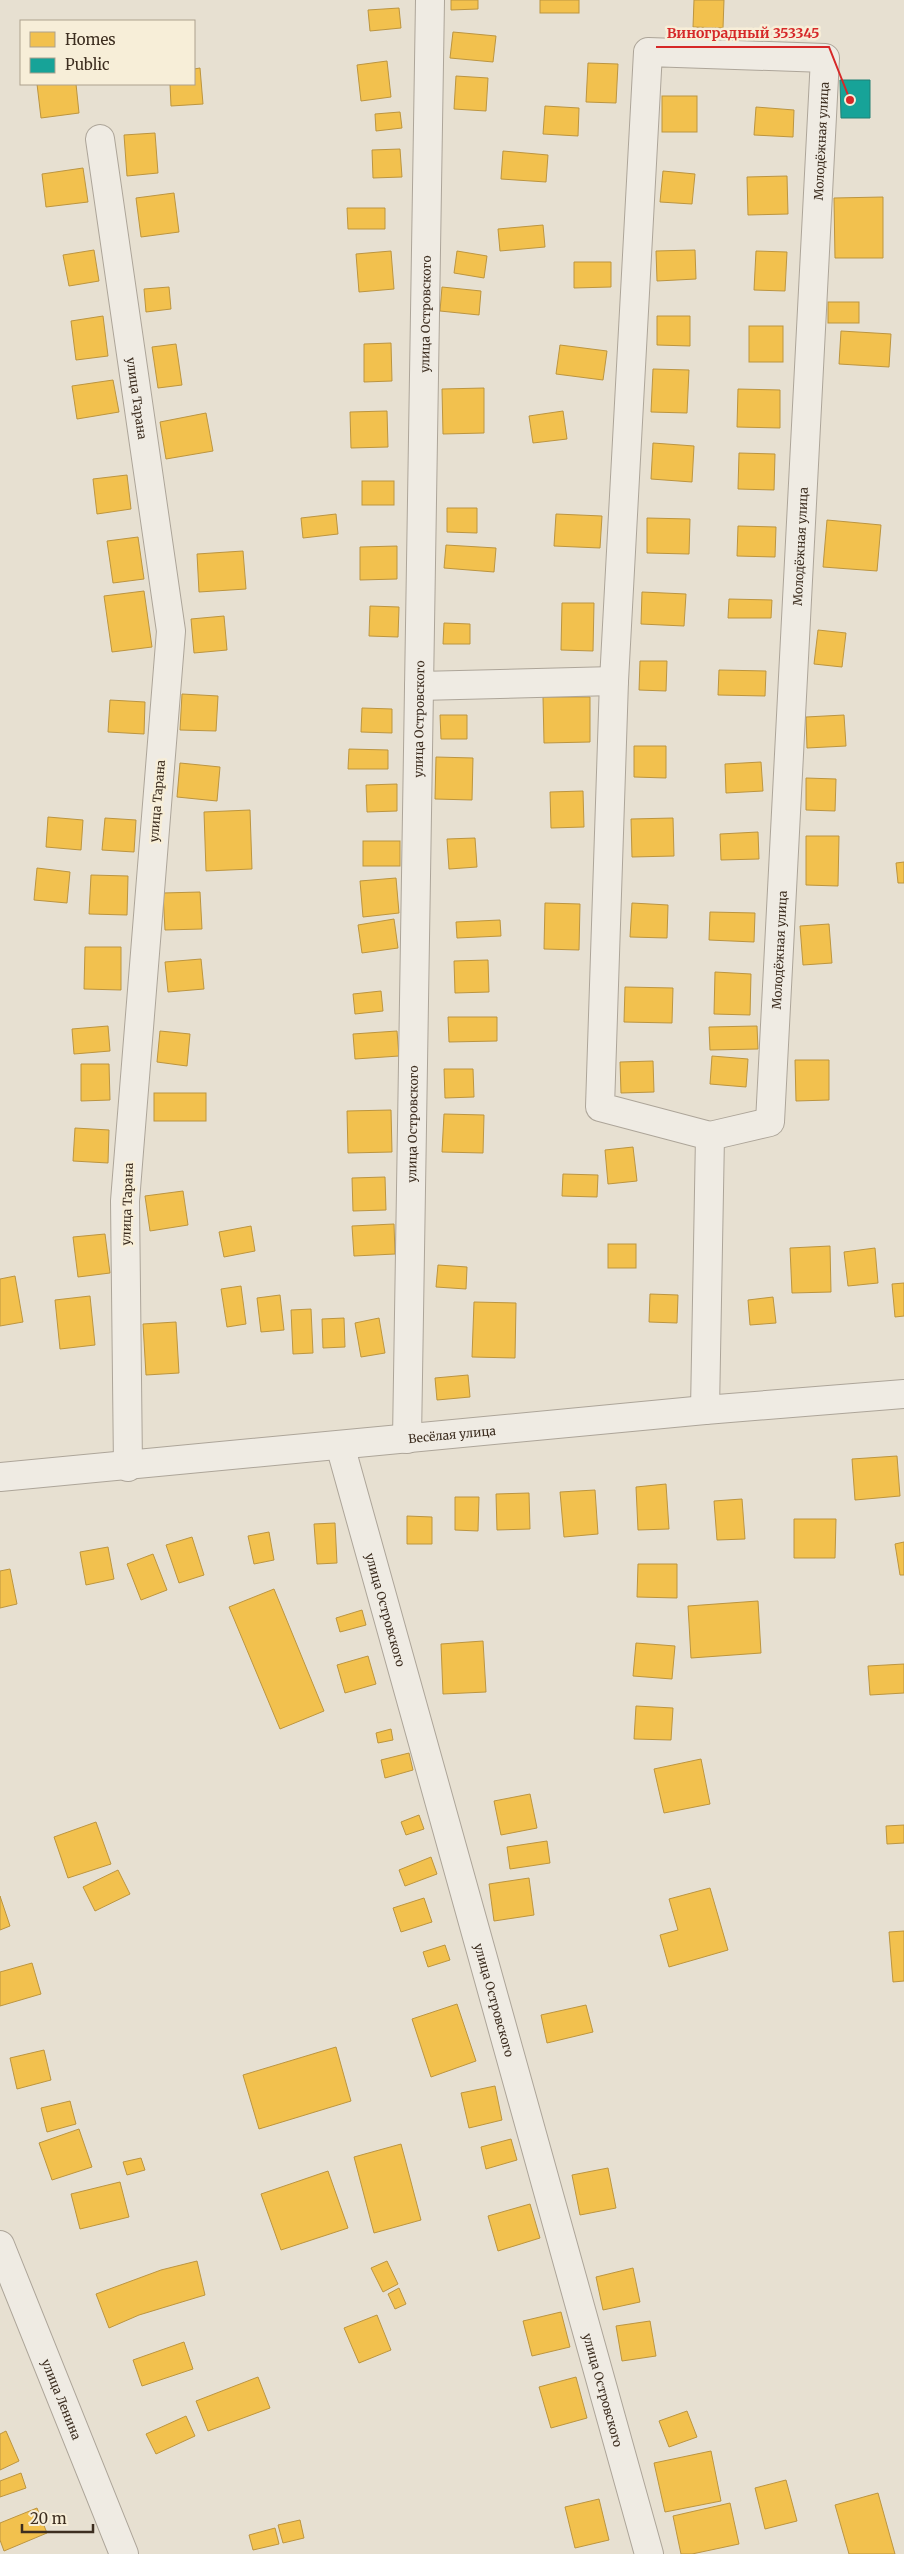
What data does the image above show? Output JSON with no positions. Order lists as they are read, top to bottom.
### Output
{
  "streets": {
    "street": [
      "Молодёжная улица",
      "улица Островского",
      "улица Тарана",
      "Весёлая улица",
      "улица Ленина"
    ]
  },
  "crossings": [
    ["улица Островского", "Весёлая улица"],
    ["улица Тарана", "Весёлая улица"]
  ],
  "places": ["Виноградный 353345"],
  "legend": ["Homes", "Public"],
  "scale_bar": "20 m"
}
